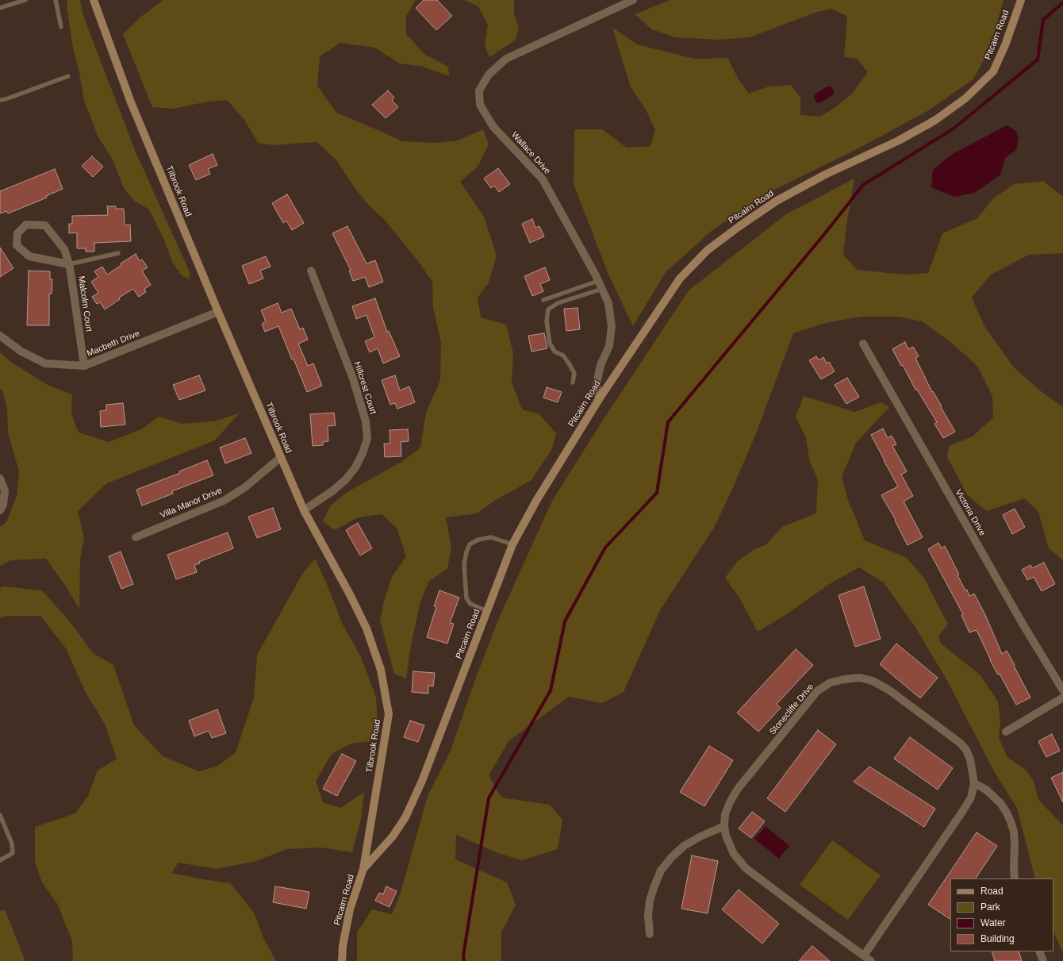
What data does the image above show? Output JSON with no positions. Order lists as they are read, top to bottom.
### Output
{
  "streets": {
    "street": [
      "Pitcairn Road",
      "Wallace Drive",
      "Tilbrook Road",
      "Malcolm Court",
      "Macbeth Drive",
      "Hillcrest Court",
      "Villa Manor Drive",
      "Victoria Drive",
      "Stonecliffe Drive"
    ]
  },
  "crossings": [
    ["Pitcairn Road", "Wallace Drive"],
    ["Pitcairn Road", "Tilbrook Road"],
    ["Tilbrook Road", "Macbeth Drive"],
    ["Tilbrook Road", "Hillcrest Court"],
    ["Tilbrook Road", "Villa Manor Drive"],
    ["Malcolm Court", "Macbeth Drive"]
  ],
  "legend": [
    "Road",
    "Park",
    "Water",
    "Building"
  ]
}
